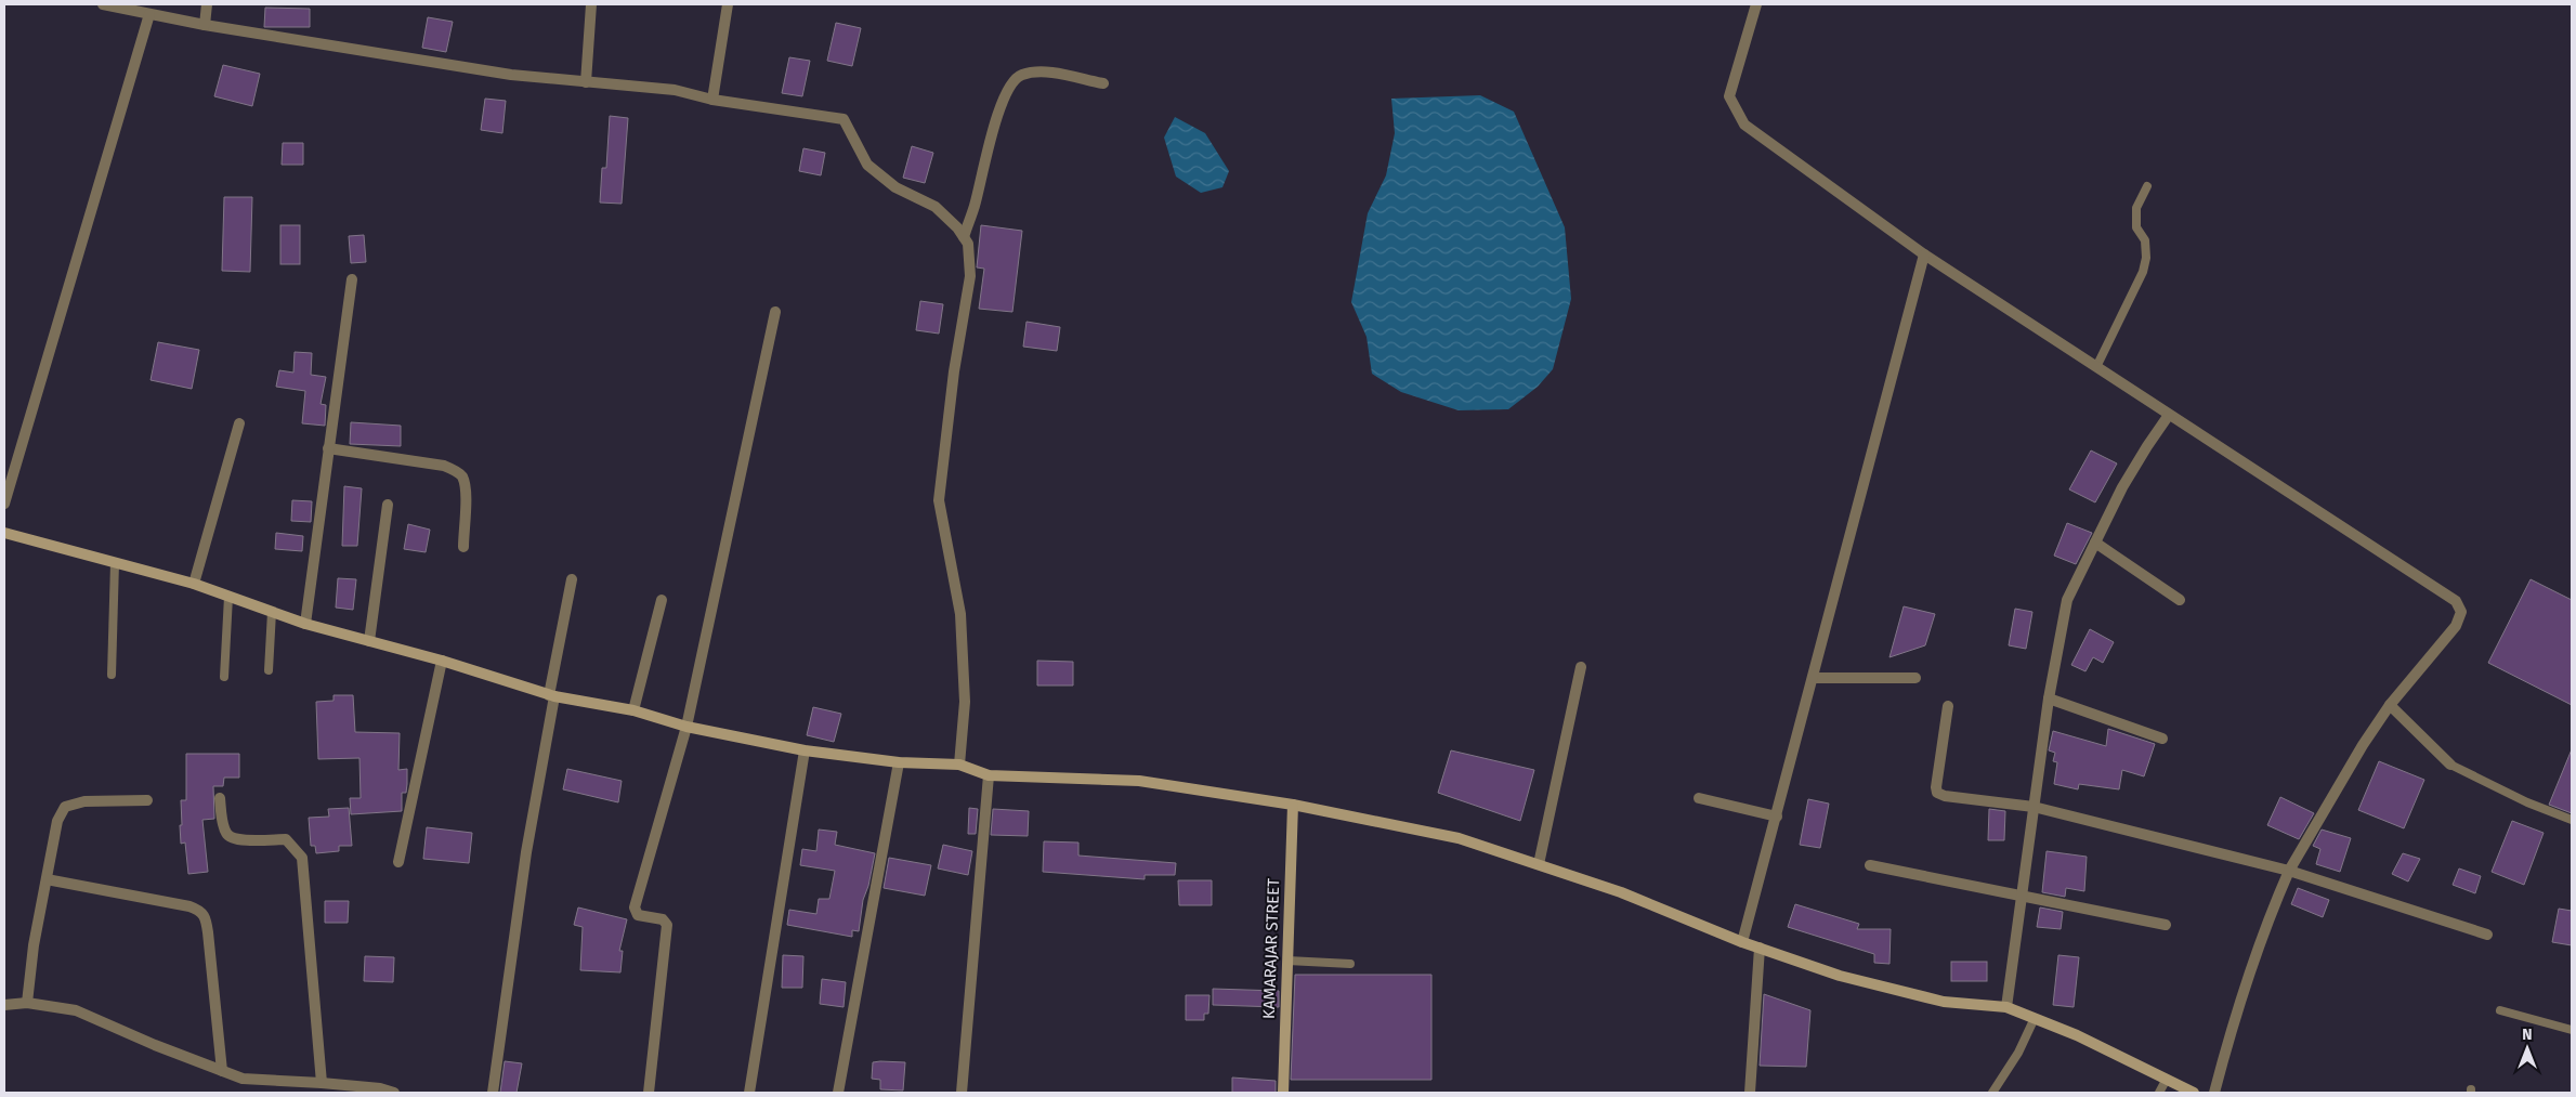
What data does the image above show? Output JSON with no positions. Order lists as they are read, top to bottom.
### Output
{
  "streets": {
    "street": ["KAMARAJAR STREET"]
  },
  "north": "top"
}
